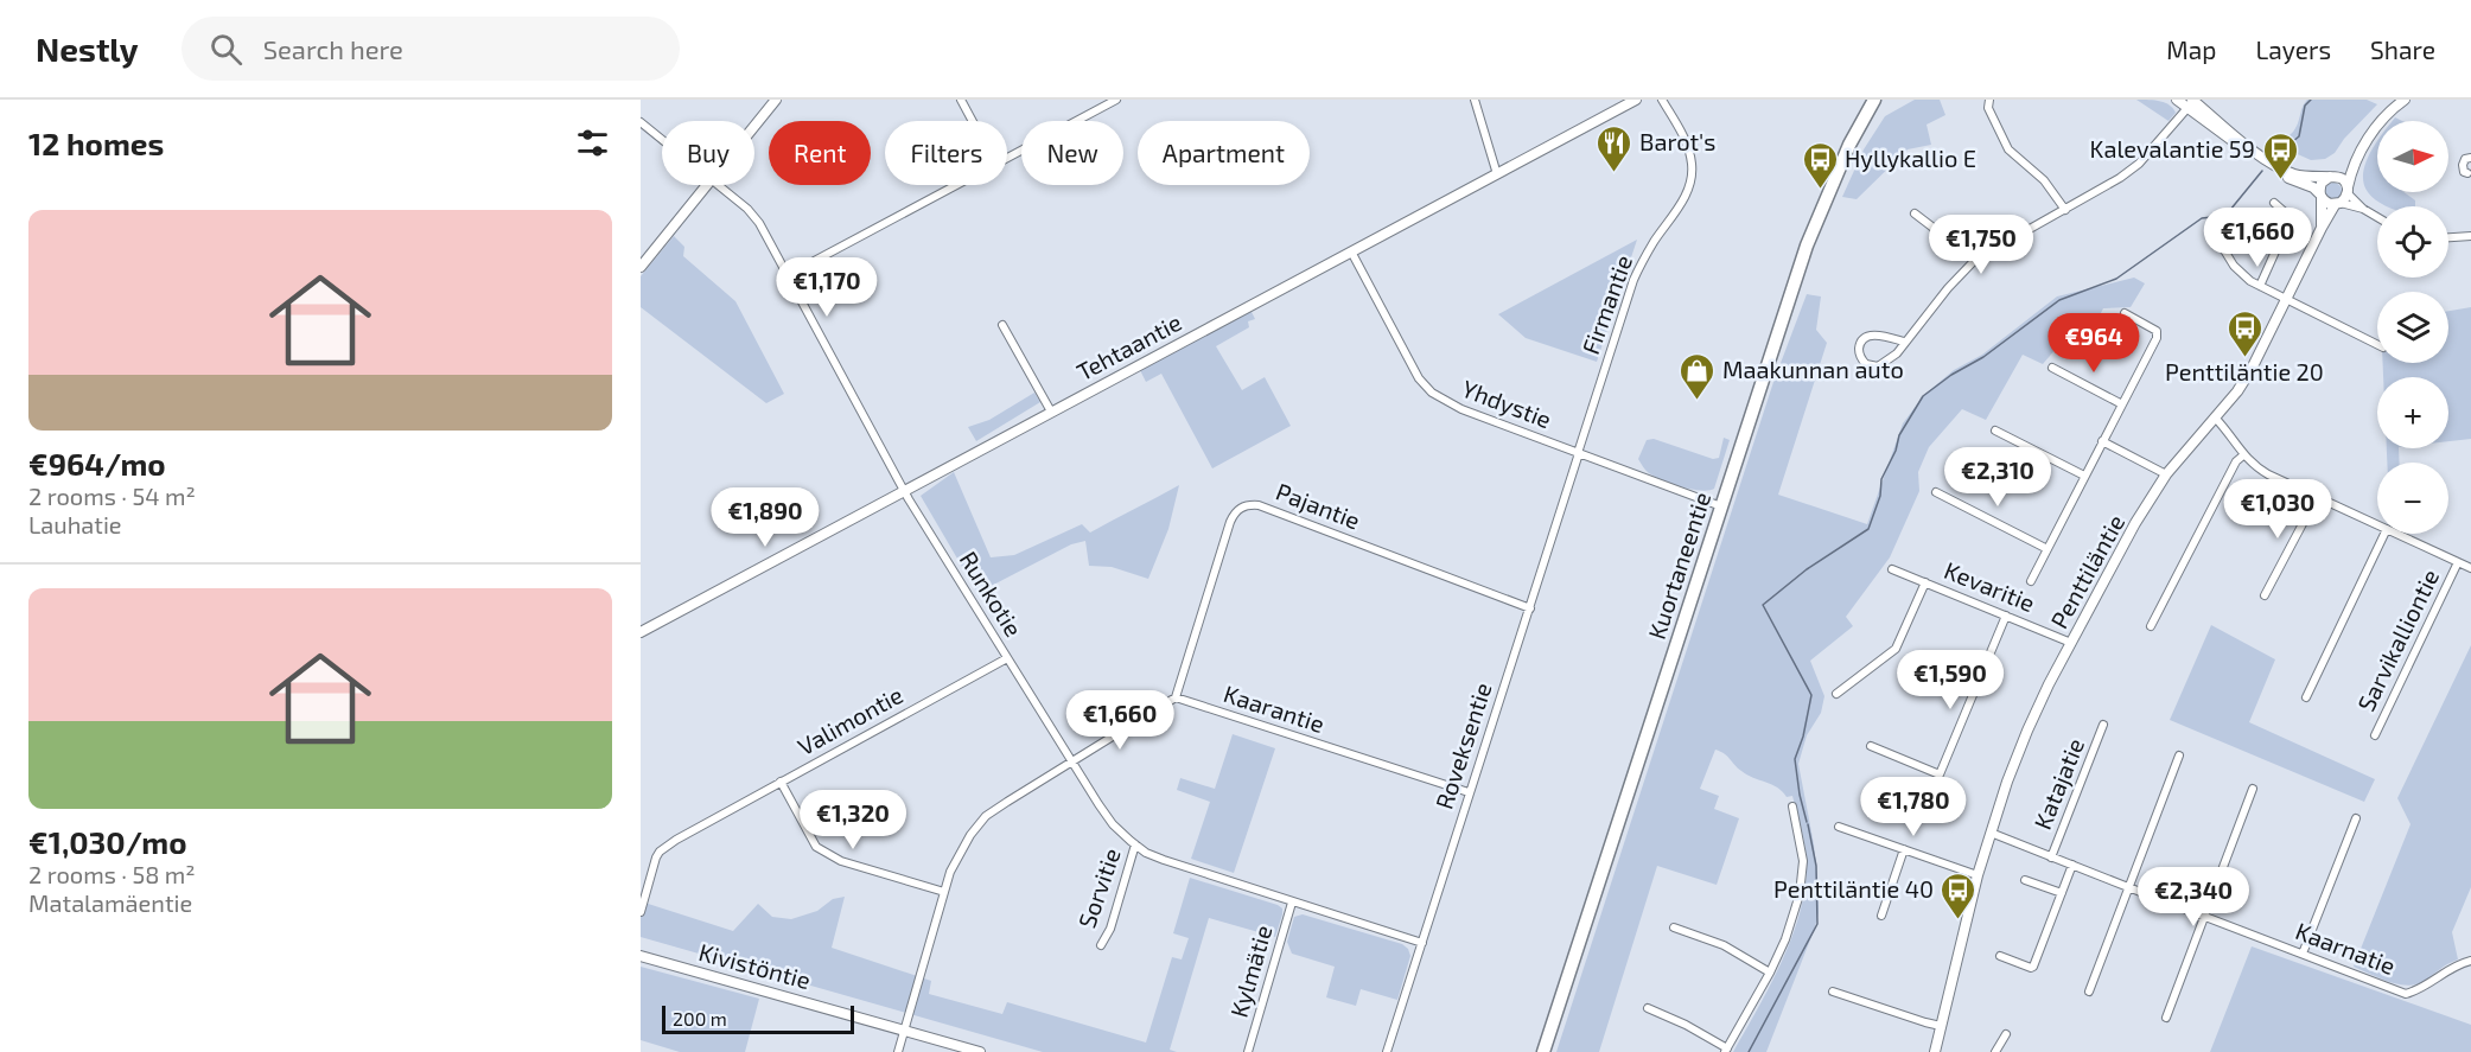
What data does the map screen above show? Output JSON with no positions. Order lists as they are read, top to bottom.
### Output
{
  "streets": {
    "highway": ["Kuortaneentie"],
    "main road": ["Kivistöntie"],
    "street": [
      "Firmantie",
      "Tehtaantie",
      "Yhdystie",
      "Pajantie",
      "Penttiläntie",
      "Kevaritie",
      "Runkotie",
      "Sarvikalliontie",
      "Kaarantie",
      "Valimontie",
      "Roveksentie",
      "Katajatie",
      "Sorvitie",
      "Kaarnatie",
      "Kylmätie"
    ]
  },
  "crossings": [
    ["Firmantie", "Yhdystie"],
    ["Firmantie", "Roveksentie"],
    ["Tehtaantie", "Yhdystie"],
    ["Tehtaantie", "Runkotie"],
    ["Yhdystie", "Kuortaneentie"],
    ["Yhdystie", "Roveksentie"],
    ["Pajantie", "Kaarantie"],
    ["Pajantie", "Roveksentie"],
    ["Penttiläntie", "Kevaritie"],
    ["Penttiläntie", "Kaarnatie"],
    ["Runkotie", "Valimontie"],
    ["Runkotie", "Roveksentie"],
    ["Runkotie", "Sorvitie"],
    ["Runkotie", "Kylmätie"],
    ["Kaarantie", "Roveksentie"],
    ["Katajatie", "Kaarnatie"]
  ],
  "places": {
    "restaurant": ["Barot's"],
    "bus stop": [
      "Kalevalantie 59",
      "Hyllykallio E",
      "Penttiläntie 20",
      "Penttiläntie 40"
    ],
    "shop": ["Maakunnan auto"]
  },
  "scale_bar": "200 m",
  "north": "right",
  "page": {
    "header": "Nestly",
    "search": "Search here",
    "nav": ["Map", "Layers", "Share"],
    "heading": "12 homes",
    "map_buttons": ["+", "−"],
    "chip": [
      "Buy",
      "Rent",
      "Filters",
      "New",
      "Apartment"
    ],
    "list": [
      {
        "name": "€964/mo",
        "note": "2 rooms · 54 m² · Lauhatie"
      },
      {
        "name": "€1,030/mo",
        "note": "2 rooms · 58 m² · Matalamäentie"
      }
    ],
    "price": [
      "€1,660",
      "€1,750",
      "€1,170",
      "€964",
      "€2,310",
      "€1,030",
      "€1,890",
      "€1,590",
      "€1,660",
      "€1,780",
      "€1,320",
      "€2,340"
    ],
    "scale": "200 m"
  }
}
